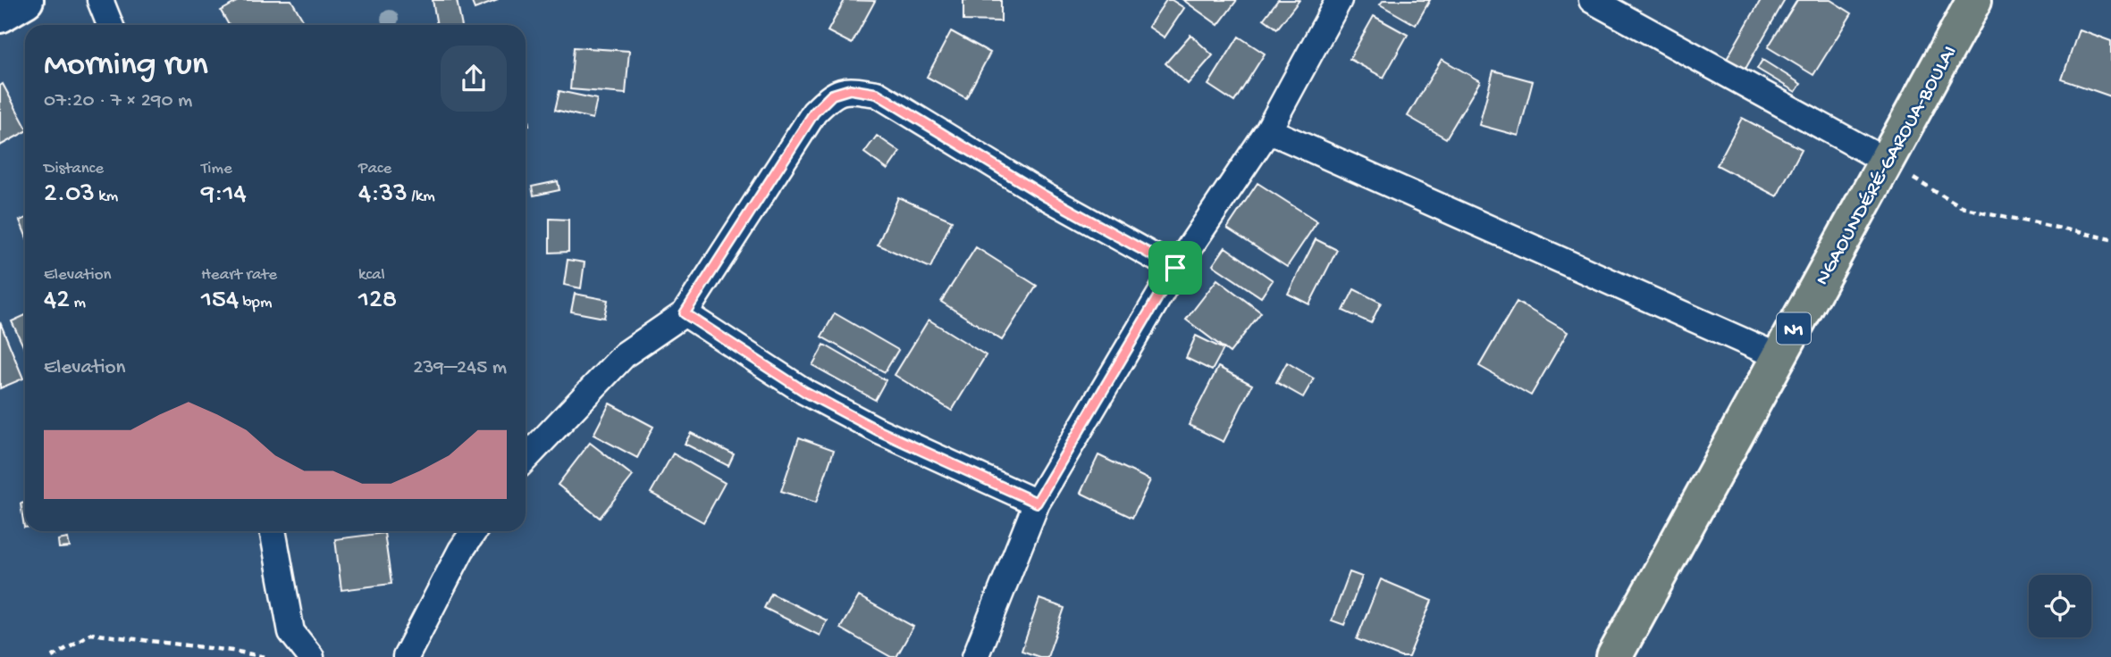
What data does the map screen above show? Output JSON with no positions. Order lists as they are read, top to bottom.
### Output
{
  "streets": {
    "highway": ["NGAOUNDÉRÉ-GAROUA-BOULAI", "N1"]
  },
  "page": {
    "heading": ["Morning run", "07:20 · 7 × 290 m"],
    "stats": [
      ["Distance", "2.03 km"],
      ["Time", "9:14"],
      ["Pace", "4:33 /km"],
      ["Elevation", "42 m"],
      ["Heart rate", "154 bpm"],
      ["kcal", "128"]
    ],
    "chart": ["Elevation", "239–245 m"]
  }
}
